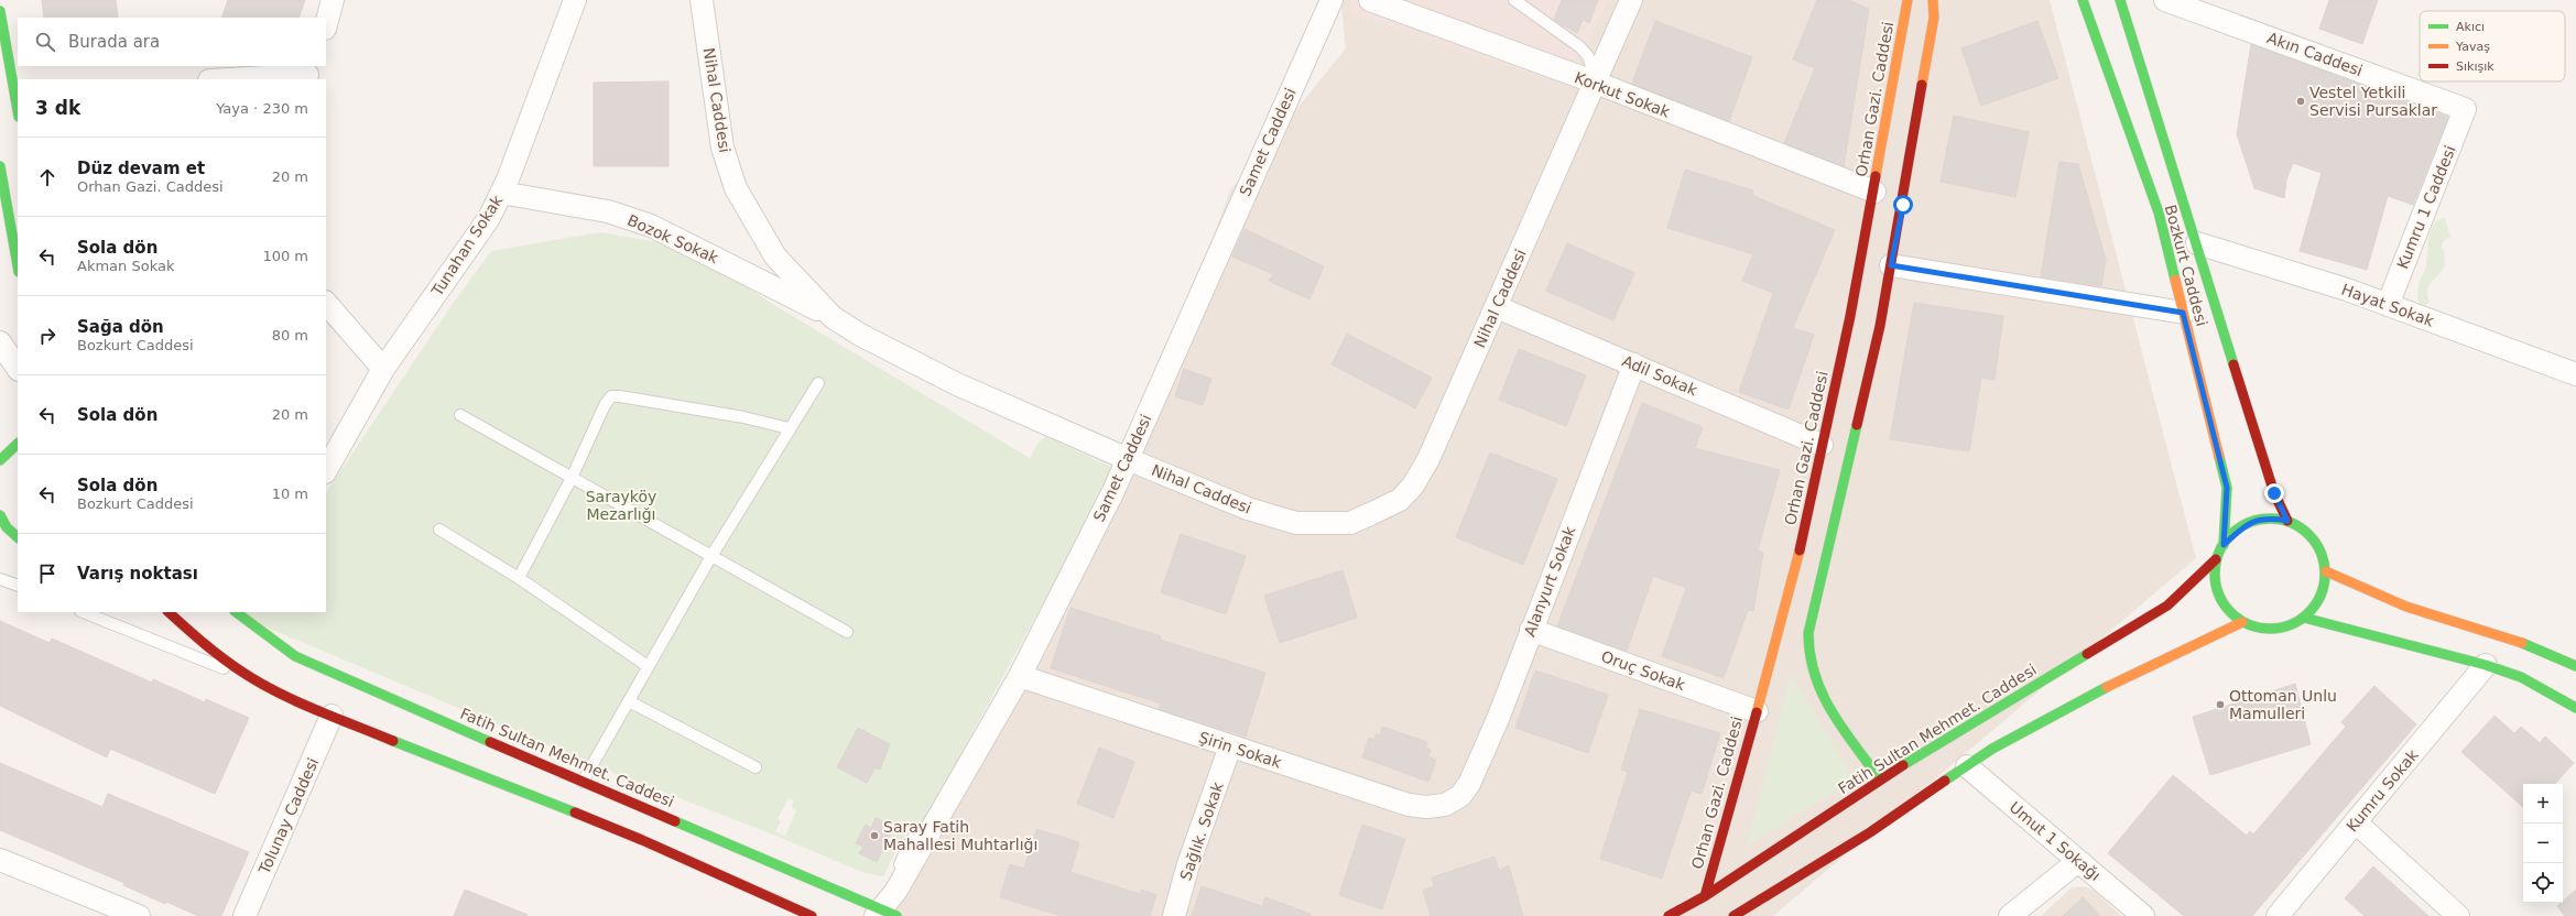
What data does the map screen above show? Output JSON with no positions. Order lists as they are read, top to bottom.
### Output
{
  "streets": {
    "street": [
      "Akın Caddesi",
      "Korkut Sokak",
      "Orhan Gazi. Caddesi",
      "Nihal Caddesi",
      "Samet Caddesi",
      "Kumru 1 Caddesi",
      "Bozok Sokak",
      "Tunahan Sokak",
      "Bozkurt Caddesi",
      "Hayat Sokak",
      "Adil Sokak",
      "Alanyurt Sokak",
      "Oruç Sokak",
      "Fatih Sultan Mehmet. Caddesi",
      "Şirin Sokak",
      "Kumru Sokak",
      "Tolunay Caddesi",
      "Sağlık. Sokak",
      "Umut 1 Sokağı"
    ]
  },
  "crossings": [
    ["Akın Caddesi", "Kumru 1 Caddesi"],
    ["Korkut Sokak", "Orhan Gazi. Caddesi"],
    ["Korkut Sokak", "Nihal Caddesi"],
    ["Orhan Gazi. Caddesi", "Adil Sokak"],
    ["Orhan Gazi. Caddesi", "Oruç Sokak"],
    ["Orhan Gazi. Caddesi", "Fatih Sultan Mehmet. Caddesi"],
    ["Nihal Caddesi", "Samet Caddesi"],
    ["Nihal Caddesi", "Bozok Sokak"],
    ["Nihal Caddesi", "Adil Sokak"],
    ["Samet Caddesi", "Fatih Sultan Mehmet. Caddesi"],
    ["Samet Caddesi", "Şirin Sokak"],
    ["Kumru 1 Caddesi", "Hayat Sokak"],
    ["Bozok Sokak", "Tunahan Sokak"],
    ["Bozkurt Caddesi", "Hayat Sokak"],
    ["Bozkurt Caddesi", "Fatih Sultan Mehmet. Caddesi"],
    ["Adil Sokak", "Alanyurt Sokak"],
    ["Alanyurt Sokak", "Oruç Sokak"],
    ["Alanyurt Sokak", "Şirin Sokak"],
    ["Şirin Sokak", "Sağlık. Sokak"]
  ],
  "parks": ["Sarayköy Mezarlığı"],
  "places": ["Vestel Yetkili Servisi Pursaklar", "Ottoman Unlu Mamulleri", "Saray Fatih Mahallesi Muhtarlığı"],
  "legend": ["Akıcı", "Yavaş", "Sıkışık"],
  "page": {
    "search": "Burada ara",
    "heading": ["3 dk", "Yaya · 230 m"],
    "list": [
      ["Düz devam et", "Orhan Gazi. Caddesi", "20 m"],
      ["Sola dön", "Akman Sokak", "100 m"],
      ["Sağa dön", "Bozkurt Caddesi", "80 m"],
      ["Sola dön", "20 m"],
      ["Sola dön", "Bozkurt Caddesi", "10 m"],
      "Varış noktası"
    ],
    "map_buttons": ["+", "−"]
  }
}
